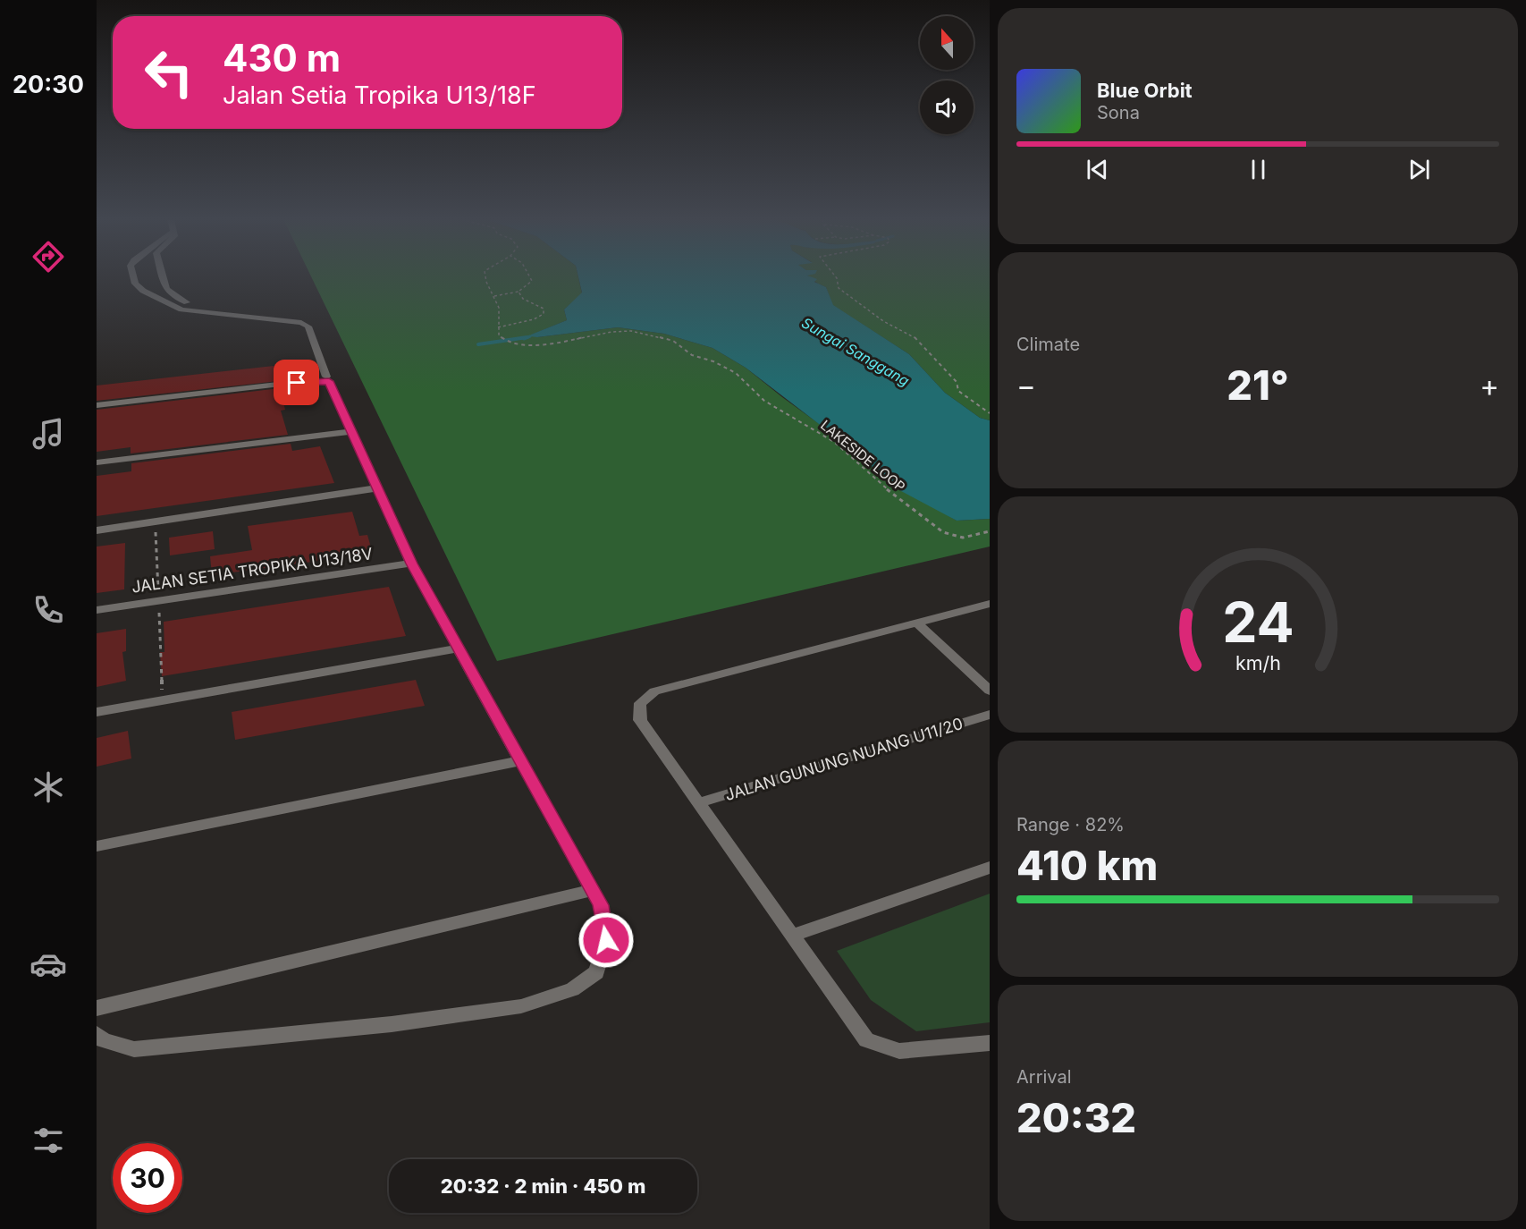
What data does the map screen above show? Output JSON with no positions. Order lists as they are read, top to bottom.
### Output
{
  "streets": {
    "street": ["JALAN SETIA TROPIKA U13/18V", "JALAN GUNUNG NUANG U11/20"],
    "path": ["LAKESIDE LOOP"]
  },
  "water": ["Sungai Sanggang"],
  "north": "top",
  "page": {
    "tabs": "20:30",
    "turn": ["430 m", "Jalan Setia Tropika U13/18F"],
    "song": ["Blue Orbit", "Sona"],
    "tile": [
      "Climate",
      ["Range · 82%", "410 km"],
      ["Arrival", "20:32"]
    ],
    "heat": ["−", "21°", "+"],
    "limit": "30",
    "trip": "20:32 · 2 min · 450 m",
    "gauge": ["24", "km/h"]
  }
}
